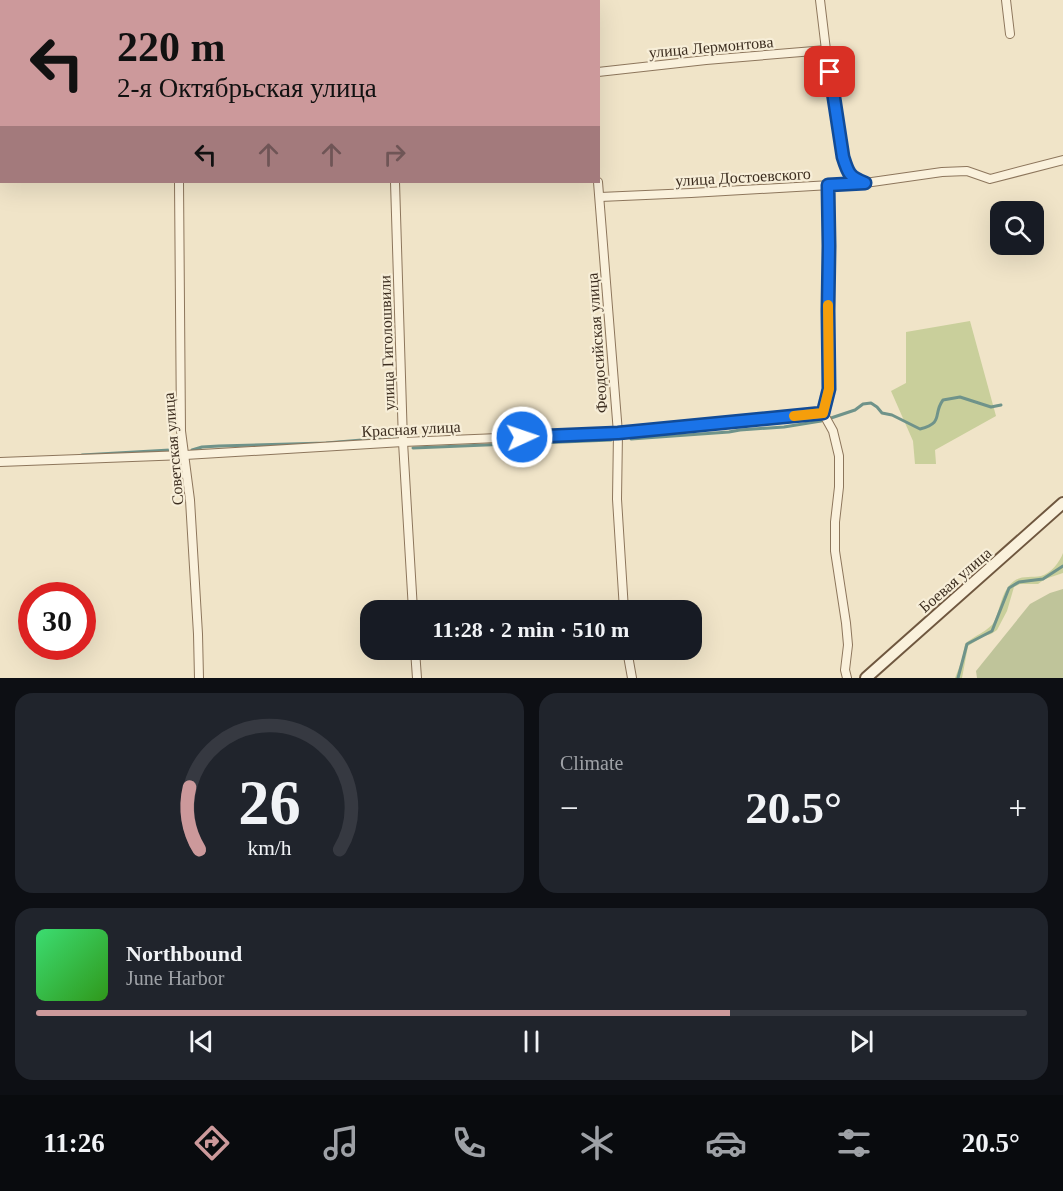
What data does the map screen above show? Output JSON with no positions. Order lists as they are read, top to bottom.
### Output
{
  "streets": {
    "street": [
      "улица Лермонтова",
      "улица Достоевского",
      "улица Гиголошвили",
      "Феодосийская улица",
      "Красная улица",
      "Советская улица",
      "Боевая улица"
    ]
  },
  "crossings": [
    ["улица Достоевского", "Феодосийская улица"],
    ["улица Гиголошвили", "Красная улица"],
    ["Феодосийская улица", "Красная улица"],
    ["Красная улица", "Советская улица"]
  ],
  "page": {
    "turn": ["220 m", "2-я Октябрьская улица"],
    "limit": "30",
    "trip": "11:28 · 2 min · 510 m",
    "tile": "Climate",
    "heat": ["−", "20.5°", "+"],
    "song": ["Northbound", "June Harbor"],
    "tabs": ["11:26", "20.5°"],
    "gauge": ["26", "km/h"]
  }
}
